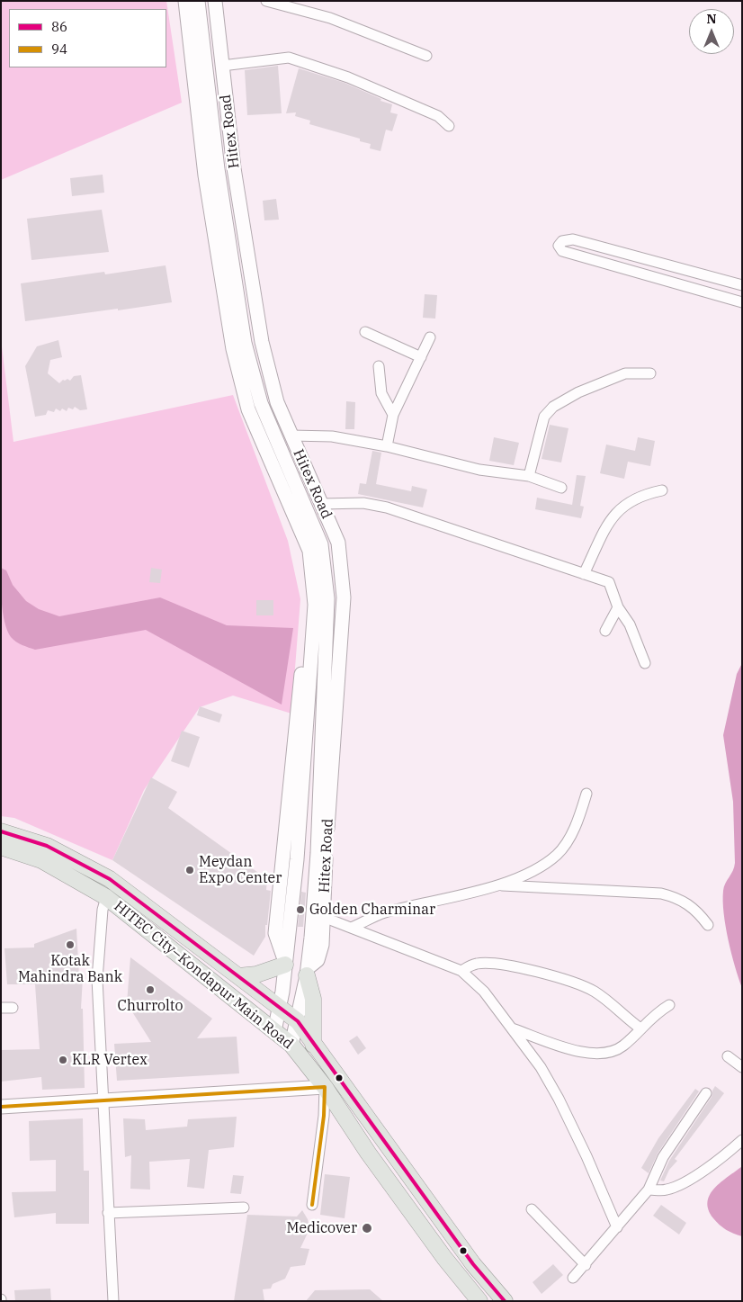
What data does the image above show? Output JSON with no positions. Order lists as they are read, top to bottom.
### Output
{
  "streets": {
    "main road": ["HITEC City–Kondapur Main Road"],
    "street": ["Hitex Road"]
  },
  "crossings": [
    ["Hitex Road", "HITEC City–Kondapur Main Road"]
  ],
  "places": [
    "Meydan Expo Center",
    "Golden Charminar",
    "Kotak Mahindra Bank",
    "Churrolto",
    "KLR Vertex",
    "Medicover"
  ],
  "lines": ["transit line 86", "transit line 94"],
  "legend": ["86", "94"],
  "north": "top"
}
